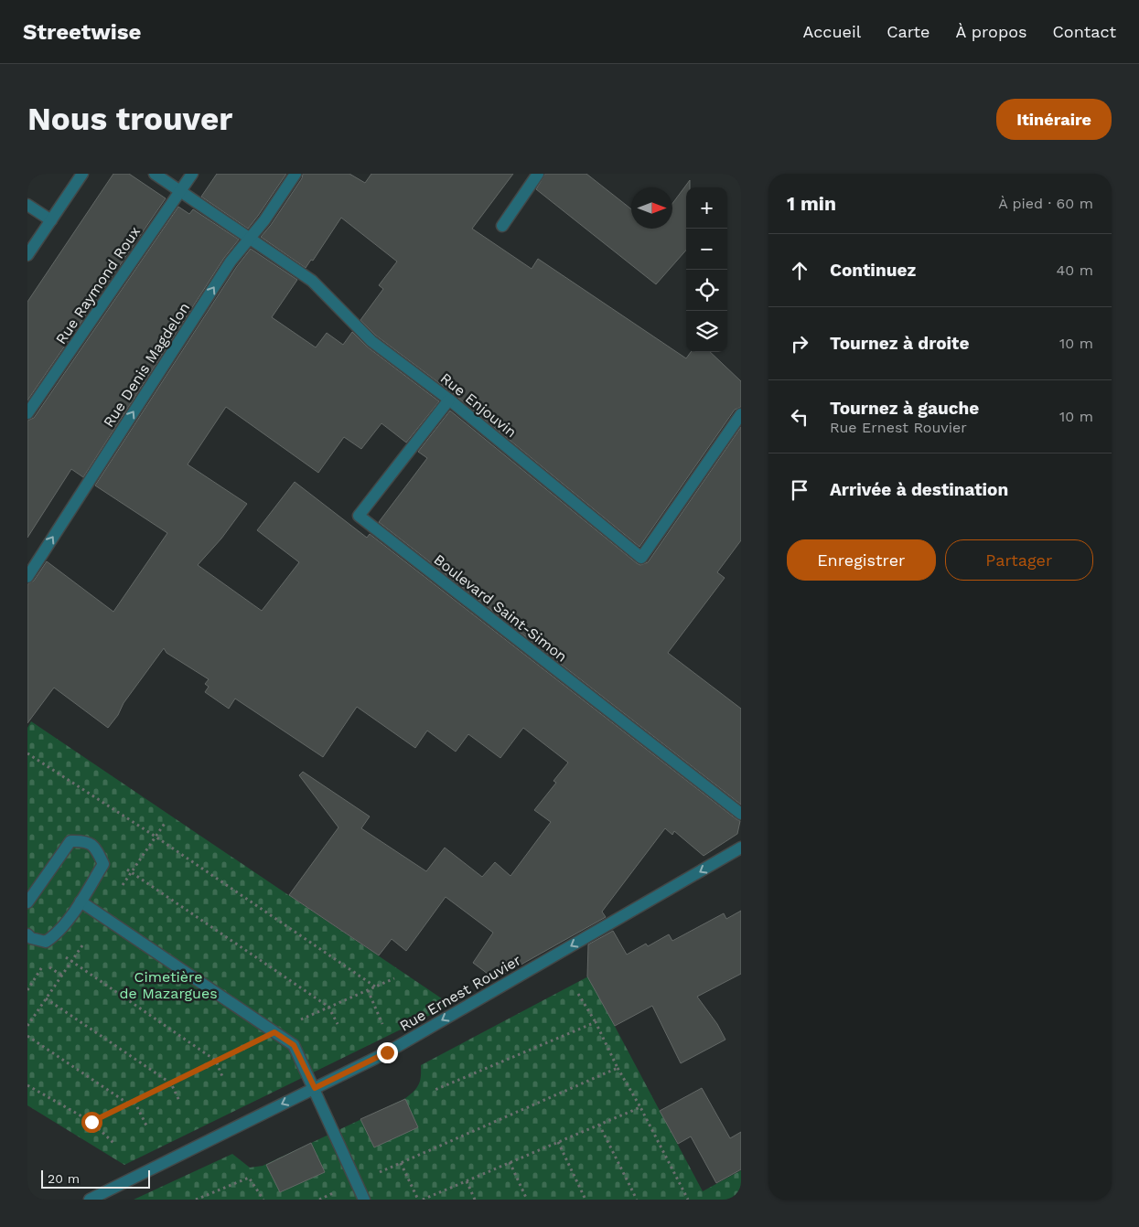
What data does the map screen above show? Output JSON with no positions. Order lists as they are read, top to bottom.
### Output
{
  "streets": {
    "street": [
      "Rue Raymond Roux",
      "Rue Denis Magdelon",
      "Rue Enjouvin",
      "Boulevard Saint-Simon",
      "Rue Ernest Rouvier"
    ]
  },
  "crossings": [
    ["Rue Raymond Roux", "Rue Enjouvin"],
    ["Rue Denis Magdelon", "Rue Enjouvin"],
    ["Rue Enjouvin", "Boulevard Saint-Simon"]
  ],
  "one_way": ["Rue Denis Magdelon", "Rue Ernest Rouvier"],
  "parks": ["Cimetière de Mazargues"],
  "scale_bar": "20 m",
  "north": "right",
  "page": {
    "header": "Streetwise",
    "nav": [
      "Accueil",
      "Carte",
      "À propos",
      "Contact"
    ],
    "buttons": [
      "Itinéraire",
      ["Enregistrer", "Partager"]
    ],
    "title": "Nous trouver",
    "heading": ["1 min", "À pied · 60 m"],
    "map_buttons": ["+", "−"],
    "list": [
      ["Continuez", "40 m"],
      ["Tournez à droite", "10 m"],
      ["Tournez à gauche", "Rue Ernest Rouvier", "10 m"],
      "Arrivée à destination"
    ],
    "scale": "20 m"
  }
}
